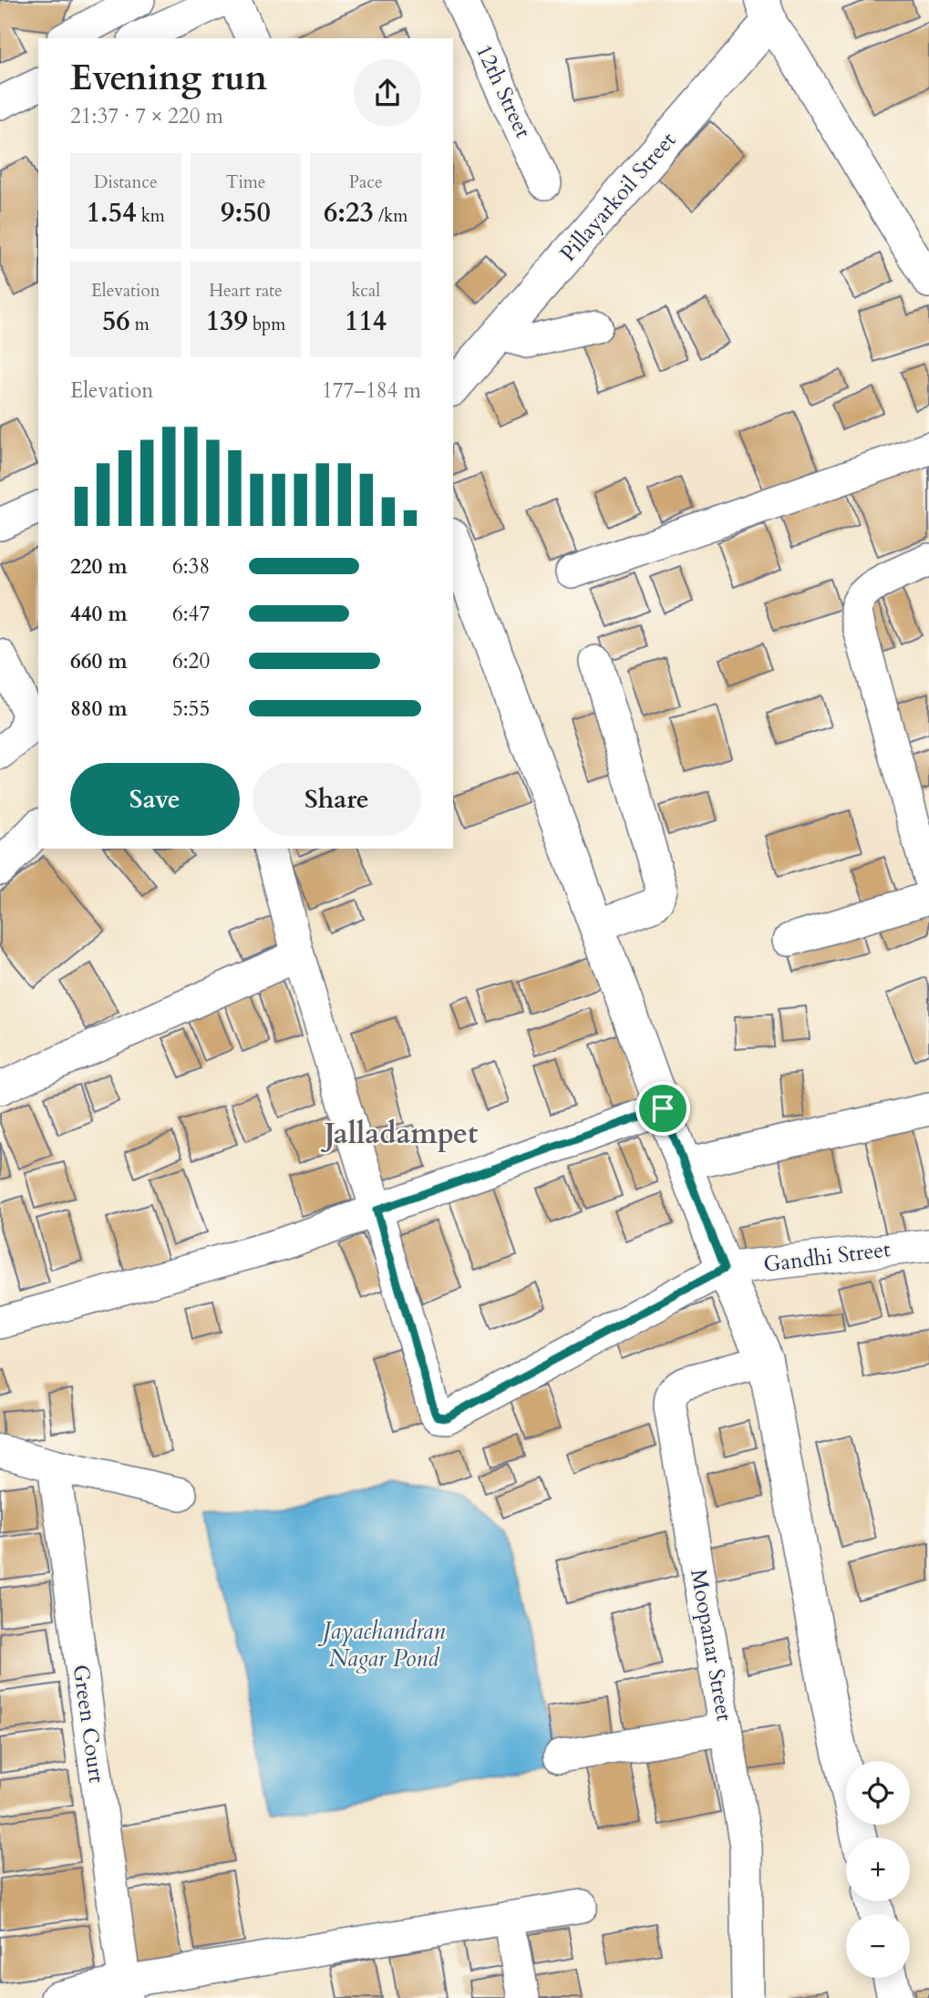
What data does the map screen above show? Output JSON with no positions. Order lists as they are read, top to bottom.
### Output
{
  "streets": {
    "street": [
      "12th Street",
      "Pillayarkoil Street",
      "Gandhi Street",
      "Moopanar Street",
      "Green Court"
    ]
  },
  "districts": ["Jalladampet"],
  "water": ["Jayachandran Nagar Pond"],
  "page": {
    "heading": ["Evening run", "21:37 · 7 × 220 m"],
    "stats": [
      ["Distance", "1.54 km"],
      ["Time", "9:50"],
      ["Pace", "6:23 /km"],
      ["Elevation", "56 m"],
      ["Heart rate", "139 bpm"],
      ["kcal", "114"]
    ],
    "chart": ["Elevation", "177–184 m"],
    "list": [
      {
        "name": "220 m",
        "note": "6:38"
      },
      {
        "name": "440 m",
        "note": "6:47"
      },
      {
        "name": "660 m",
        "note": "6:20"
      },
      {
        "name": "880 m",
        "note": "5:55"
      }
    ],
    "buttons": ["Save", "Share"],
    "map_buttons": ["+", "−"]
  }
}
